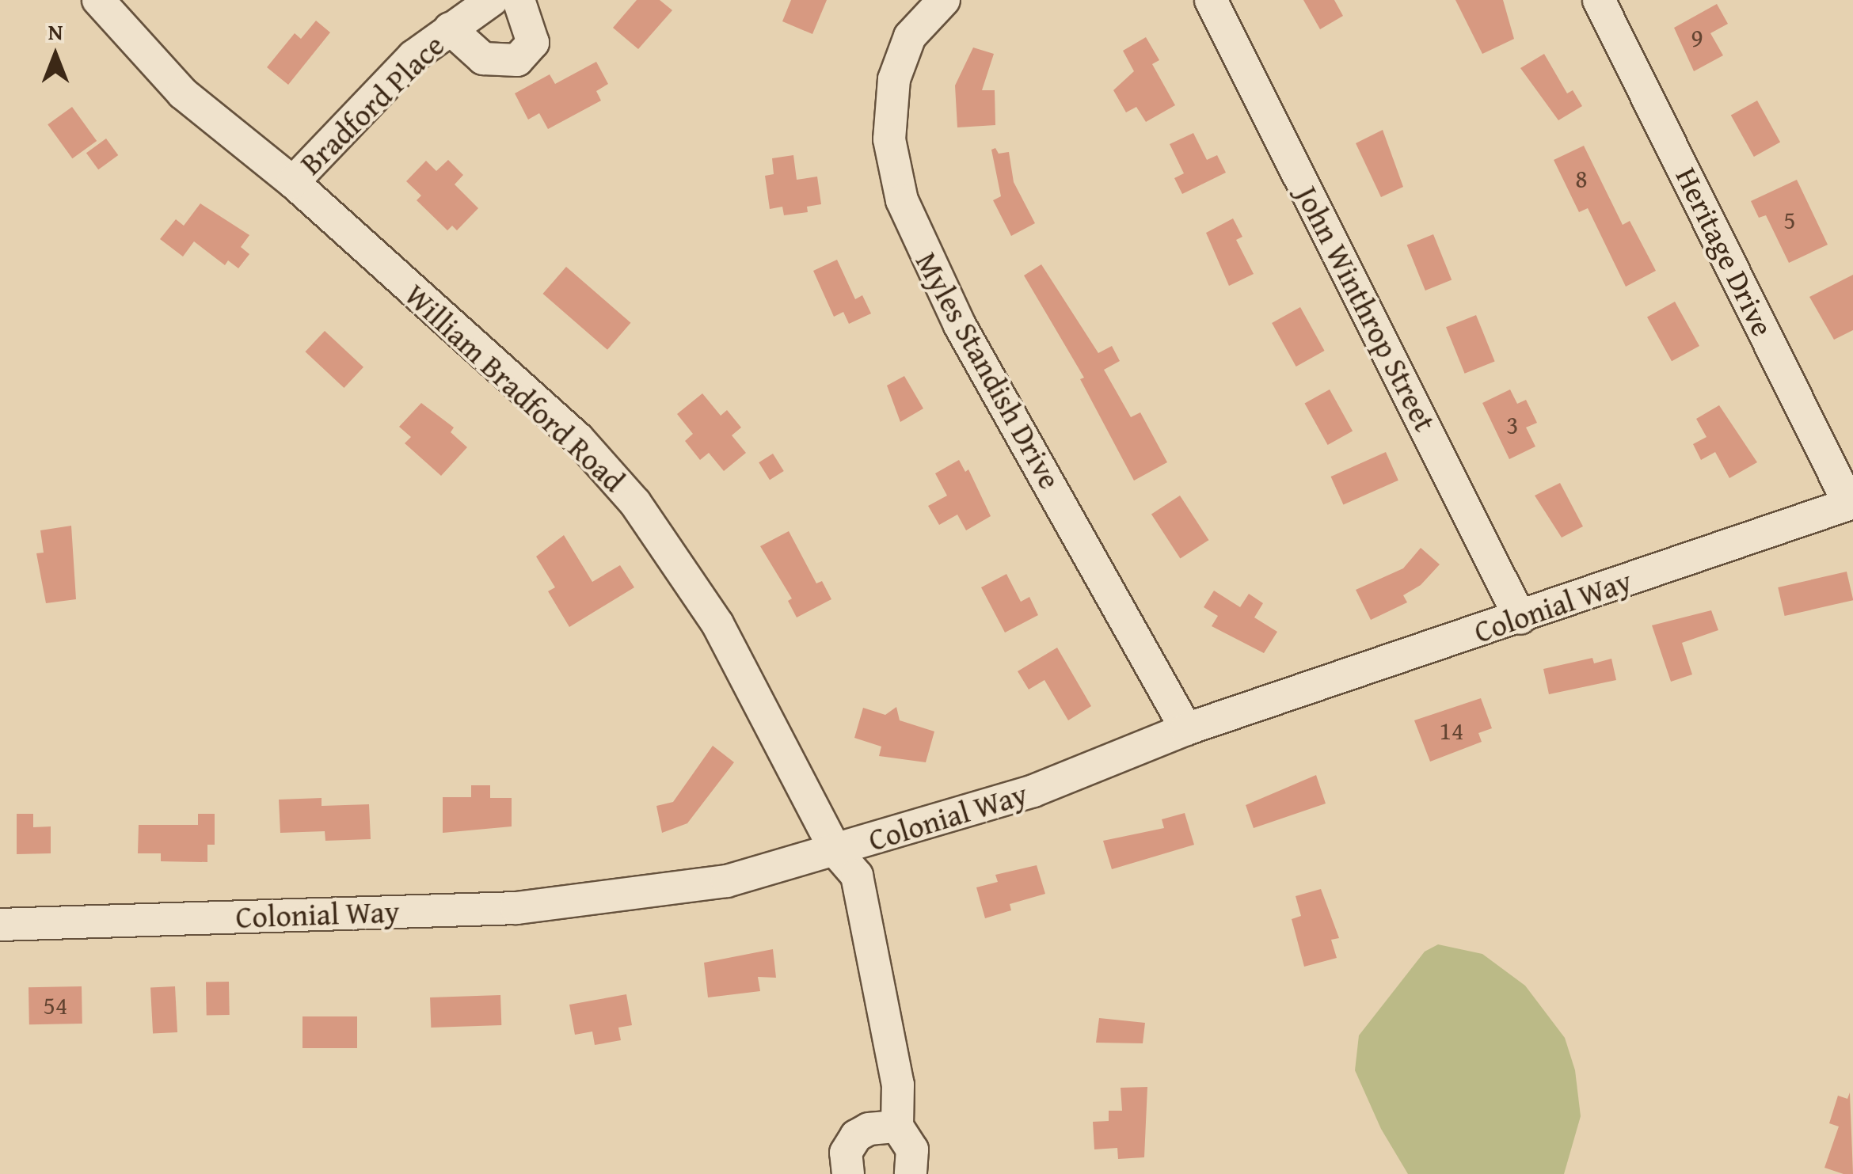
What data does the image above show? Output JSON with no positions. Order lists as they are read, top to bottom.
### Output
{
  "streets": {
    "street": [
      "Bradford Place",
      "Heritage Drive",
      "John Winthrop Street",
      "Myles Standish Drive",
      "William Bradford Road",
      "Colonial Way"
    ]
  },
  "crossings": [
    ["Bradford Place", "William Bradford Road"],
    ["Heritage Drive", "Colonial Way"],
    ["John Winthrop Street", "Colonial Way"],
    ["Myles Standish Drive", "Colonial Way"],
    ["William Bradford Road", "Colonial Way"]
  ],
  "house_numbers": [
    "9",
    "8",
    "5",
    "3",
    "14",
    "54"
  ],
  "north": "top"
}
